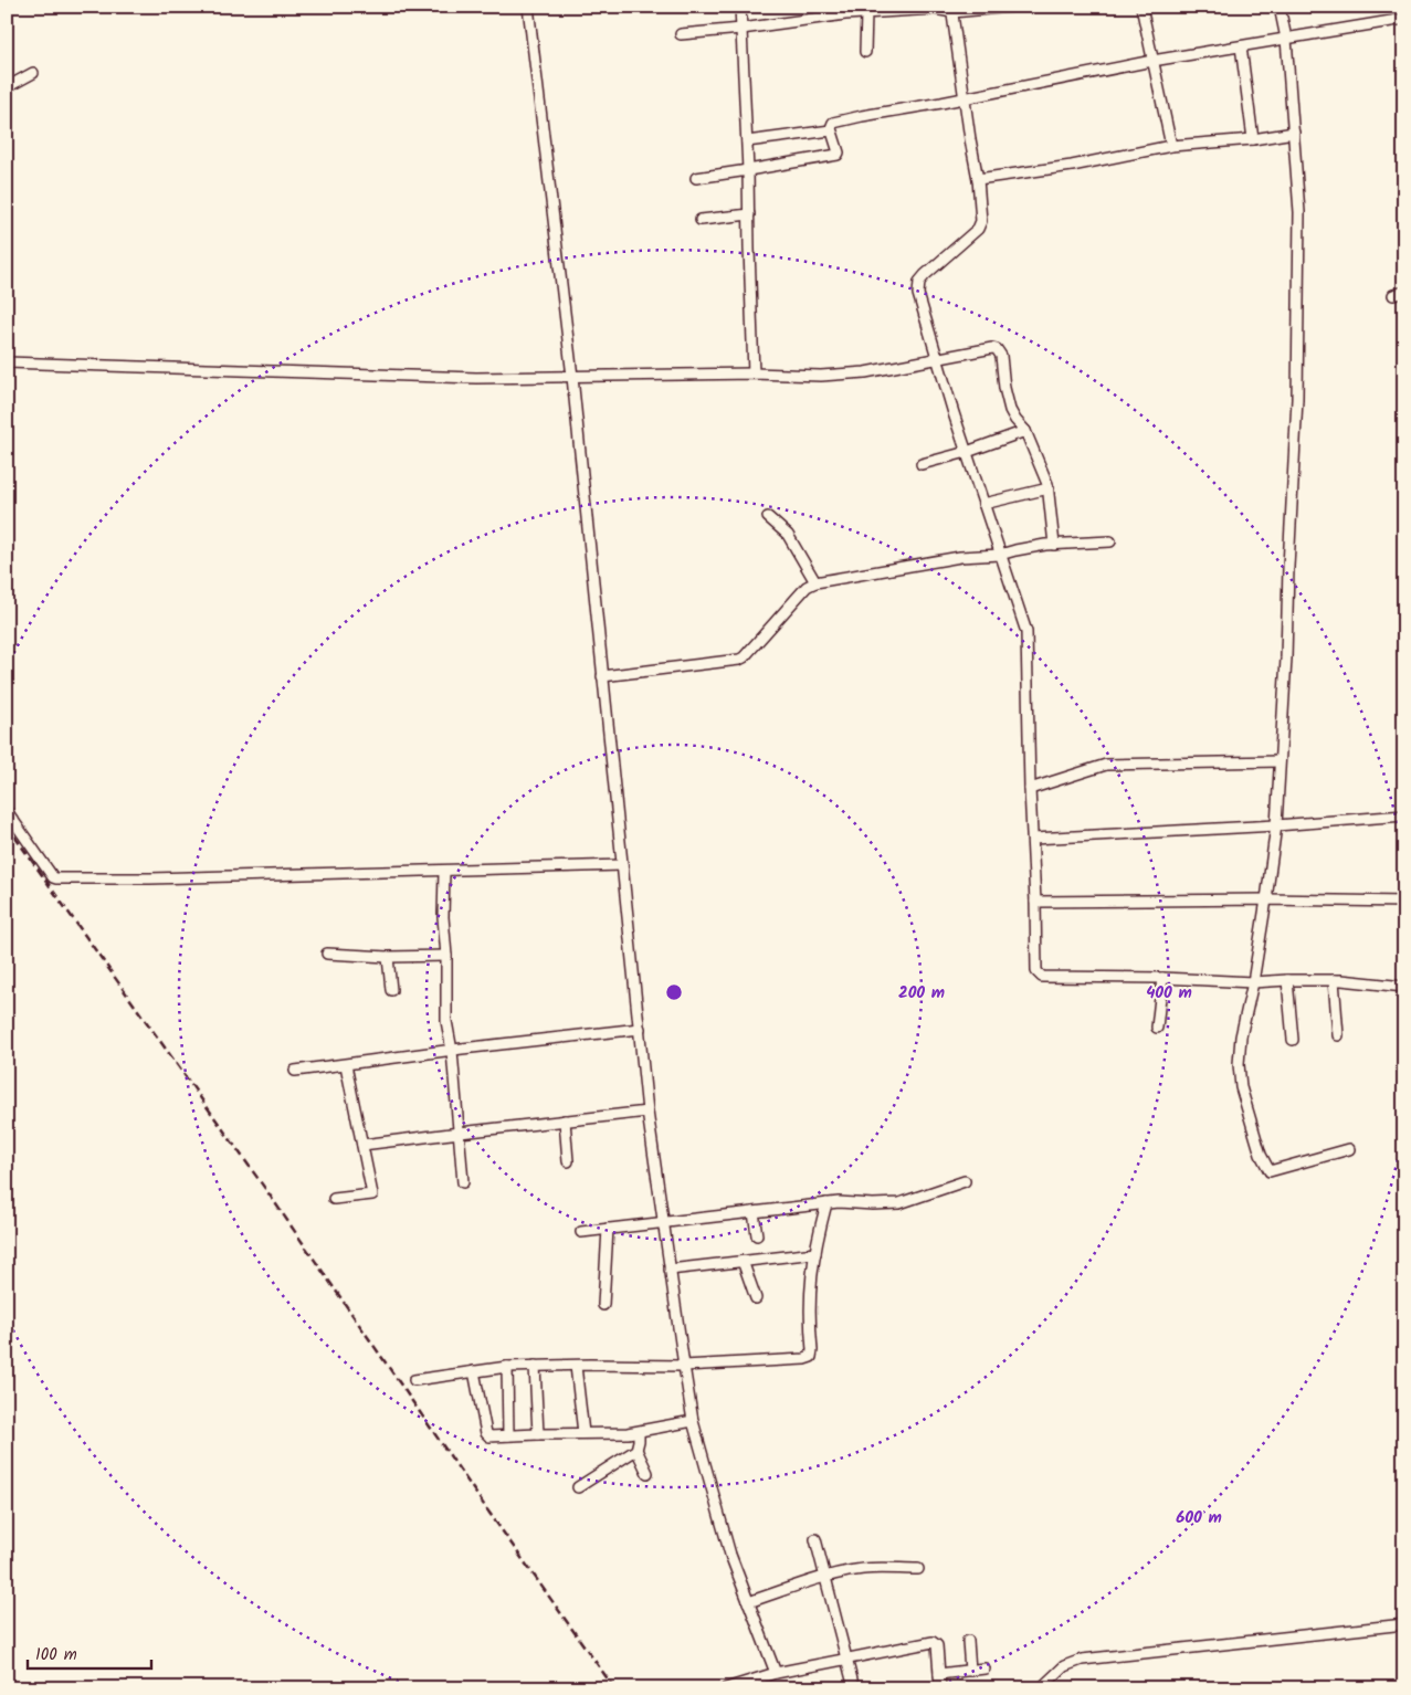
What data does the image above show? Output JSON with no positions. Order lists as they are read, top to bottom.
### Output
{
  "scale_bar": "100 m",
  "rings": ["200 m", "400 m", "600 m"]
}
